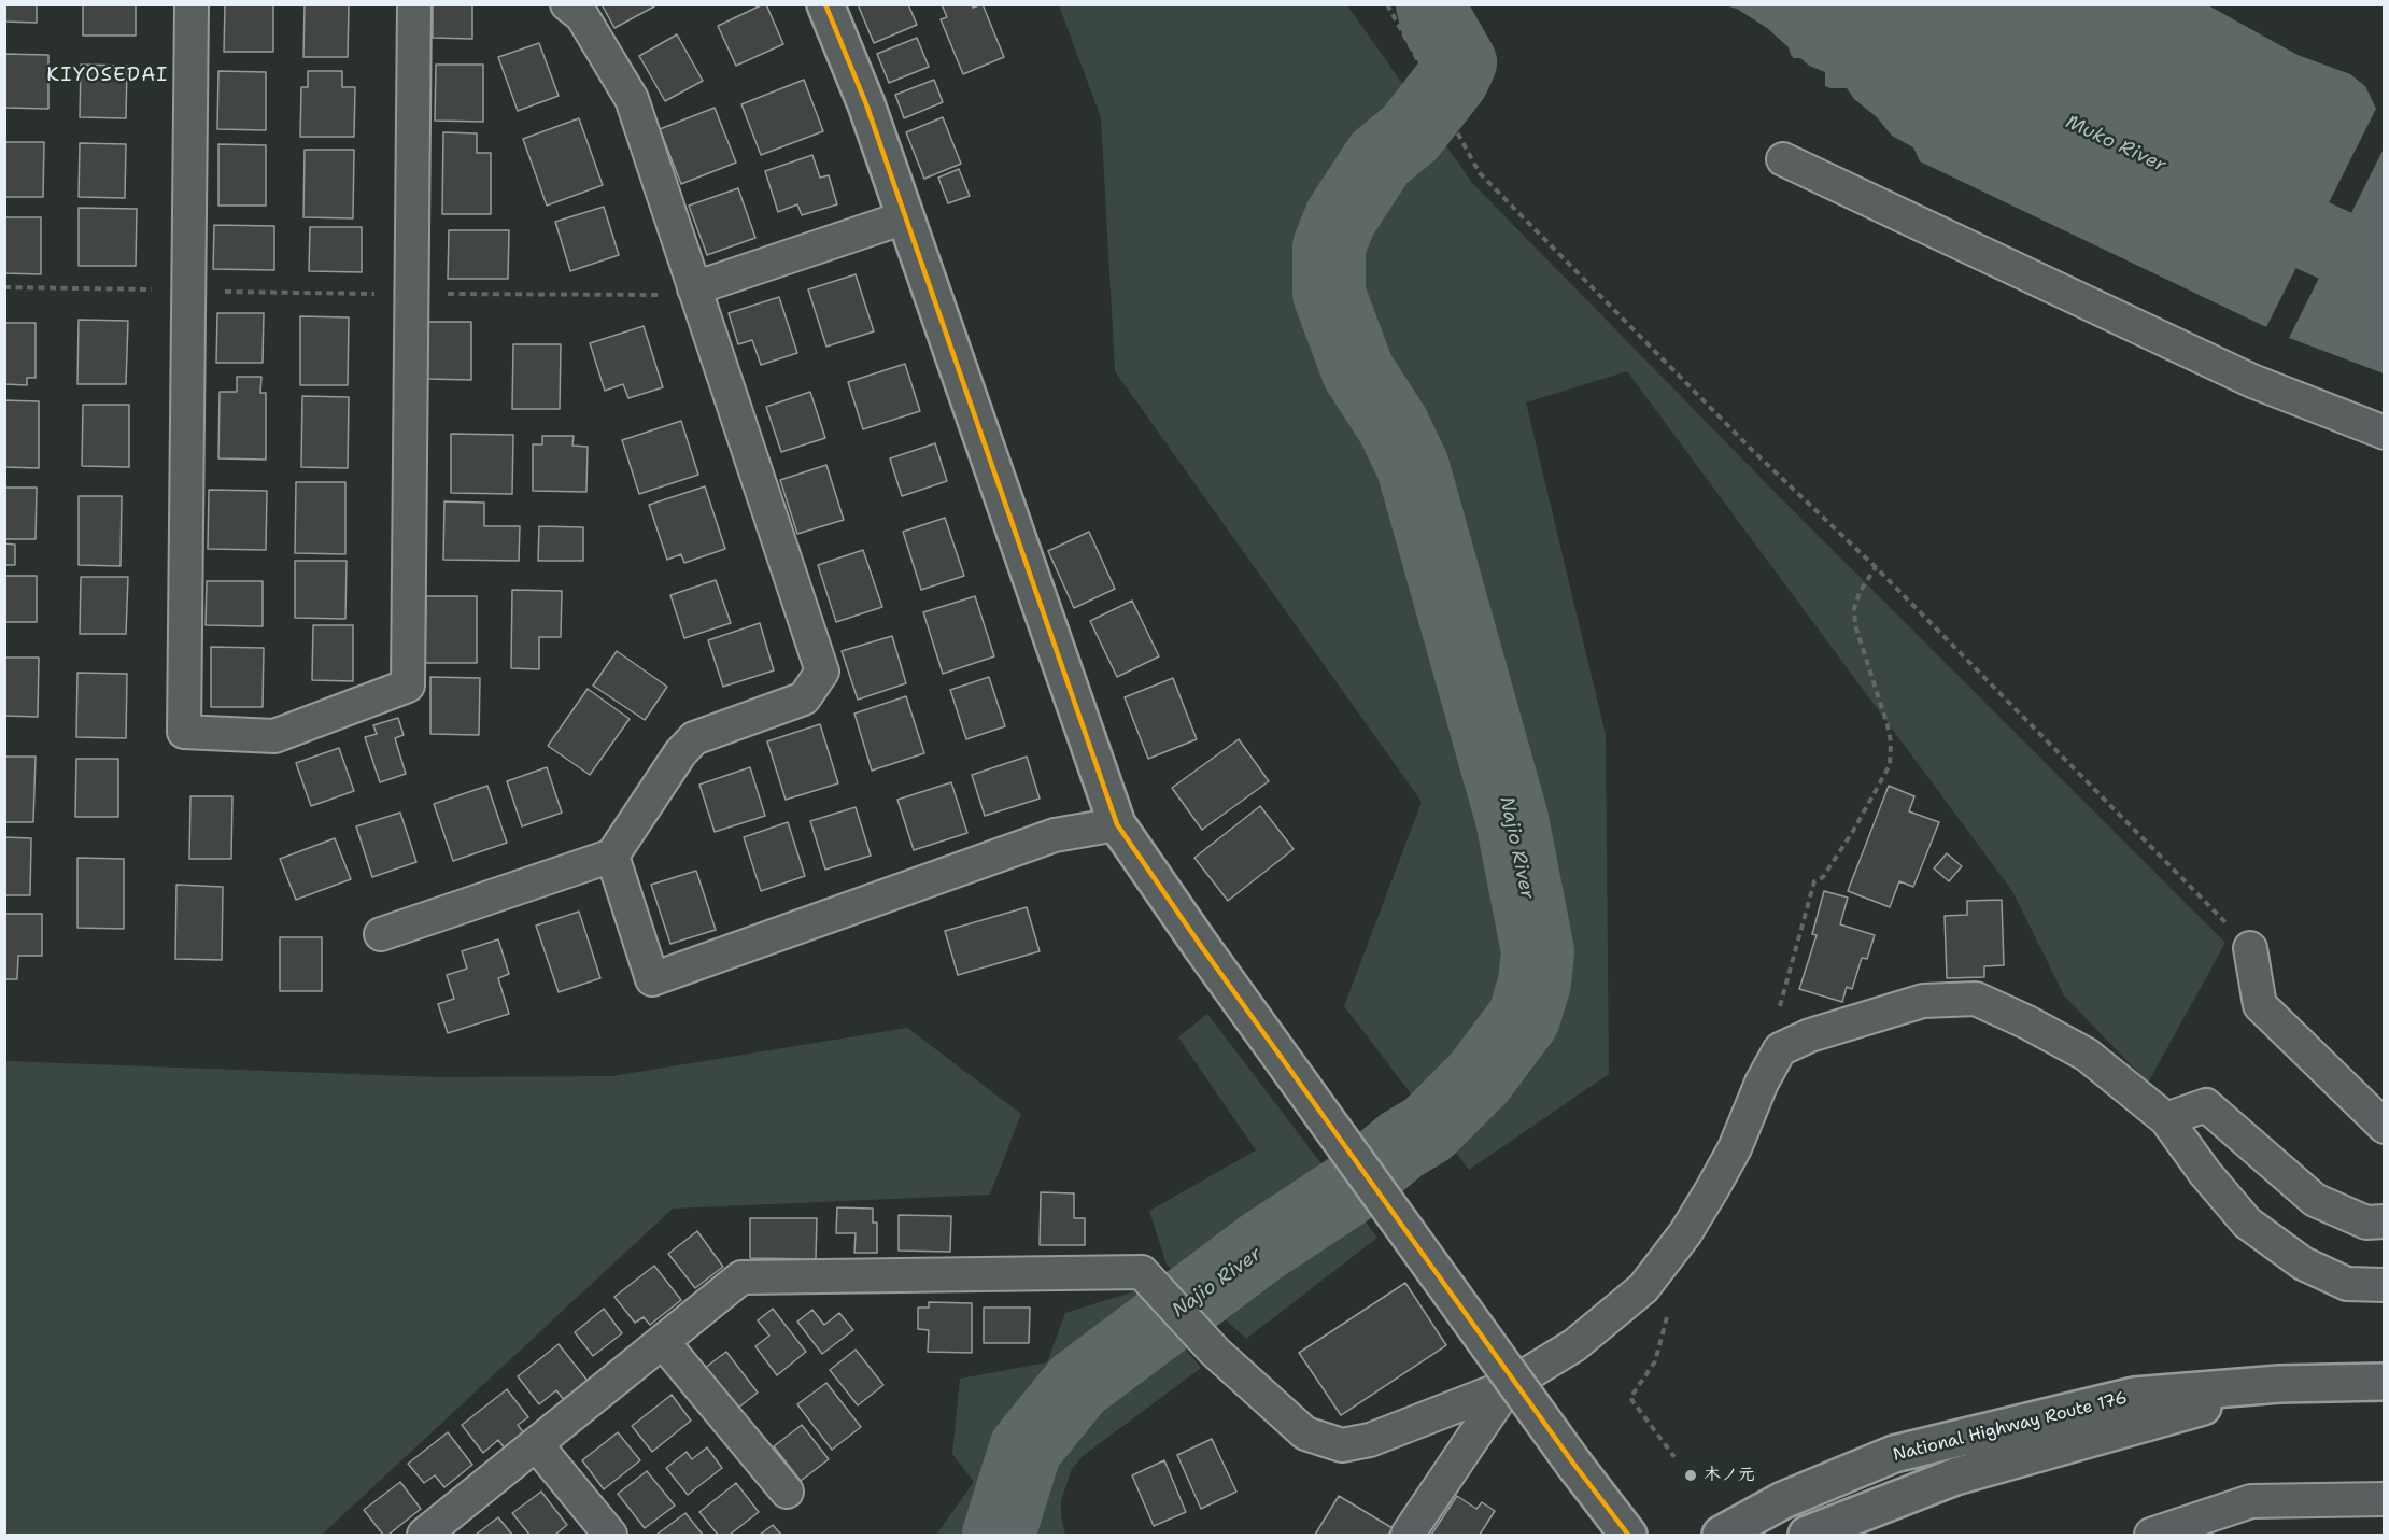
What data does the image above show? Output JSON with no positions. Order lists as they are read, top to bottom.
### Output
{
  "streets": {
    "main road": ["National Highway Route 176"]
  },
  "districts": ["KIYOSEDAI"],
  "water": ["Muko River", "Najio River"],
  "places": ["木ノ元"]
}
